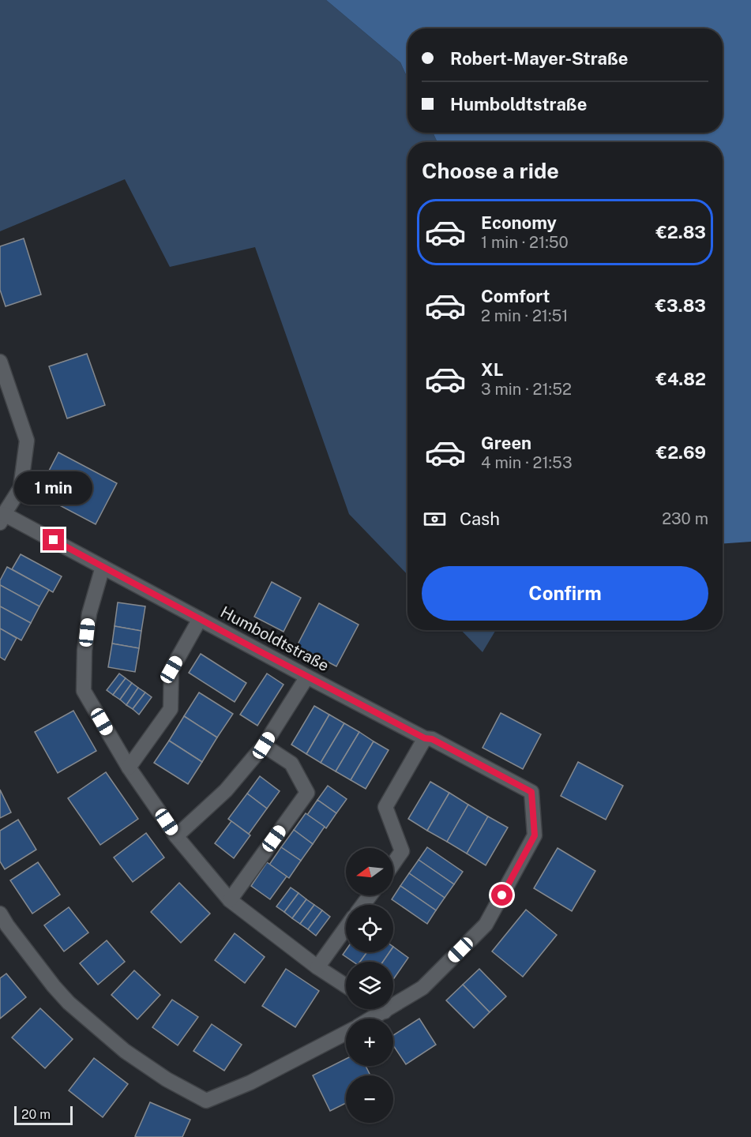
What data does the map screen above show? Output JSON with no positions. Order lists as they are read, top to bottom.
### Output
{
  "streets": {
    "street": ["Humboldtstraße"]
  },
  "scale_bar": "20 m",
  "north": "left",
  "page": {
    "banner": ["Robert-Mayer-Straße", "Humboldtstraße"],
    "heading": "Choose a ride",
    "list": [
      {
        "name": "Economy",
        "note": "1 min · 21:50",
        "value": "€2.83"
      },
      {
        "name": "Comfort",
        "note": "2 min · 21:51",
        "value": "€3.83"
      },
      {
        "name": "XL",
        "note": "3 min · 21:52",
        "value": "€4.82"
      },
      {
        "name": "Green",
        "note": "4 min · 21:53",
        "value": "€2.69"
      }
    ],
    "bubble": "1 min",
    "pay": ["Cash", "230 m"],
    "buttons": "Confirm",
    "map_buttons": ["+", "−"],
    "scale": "20 m"
  }
}
